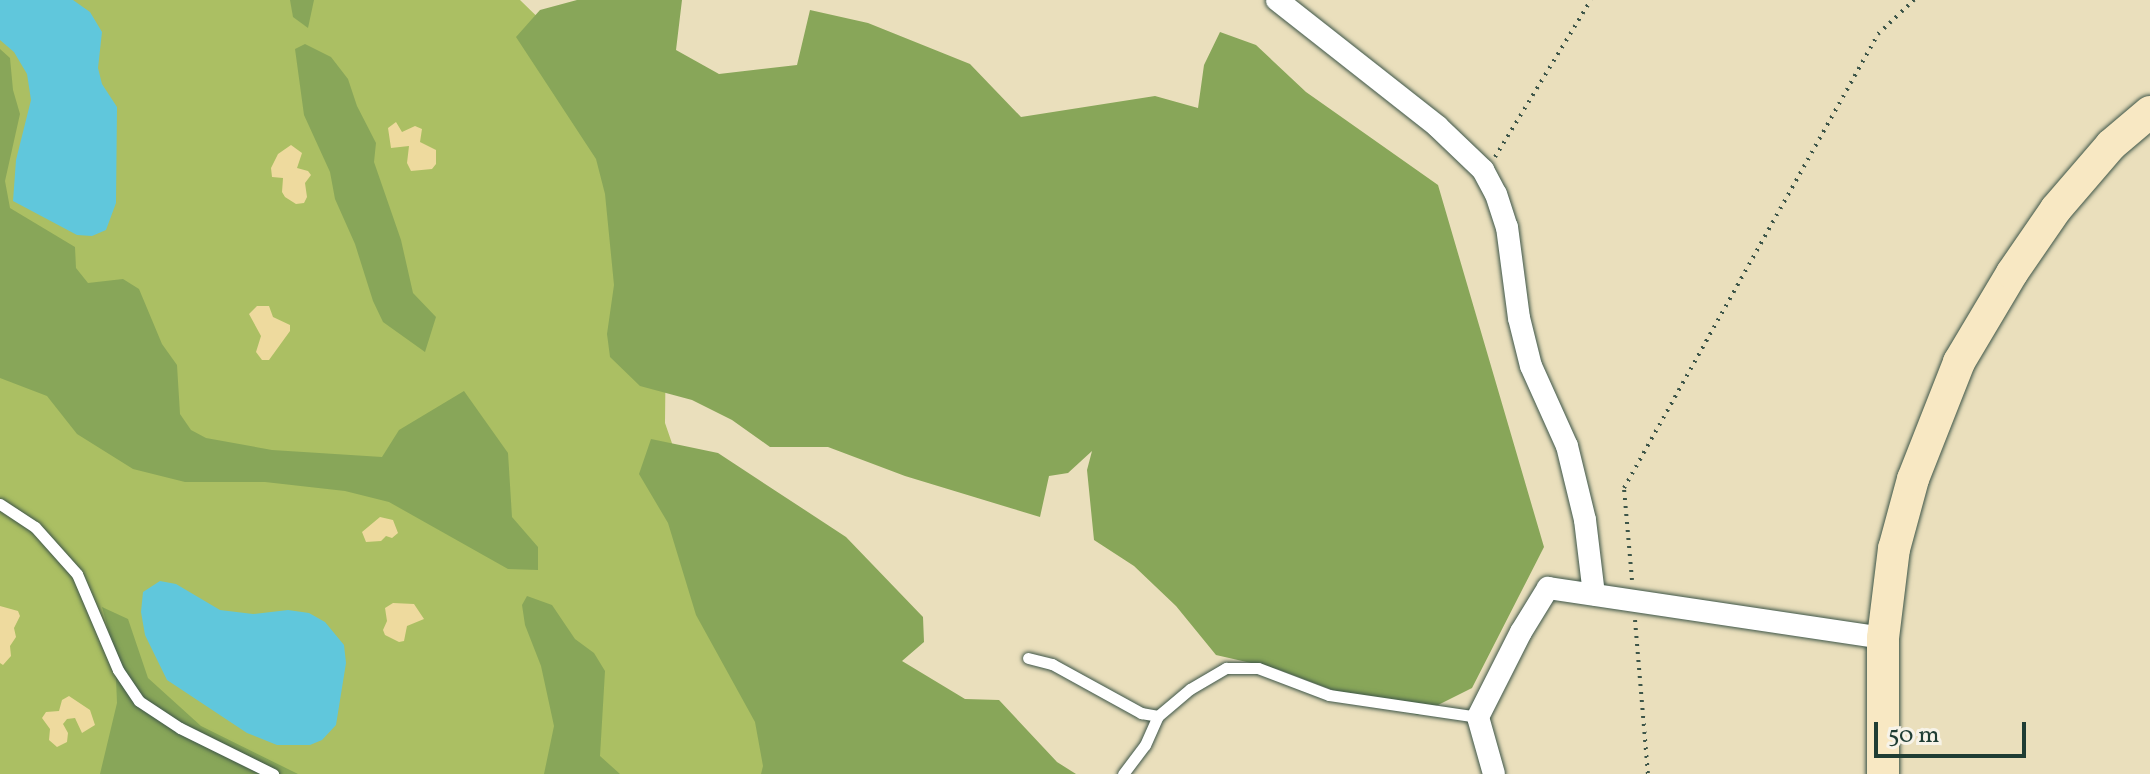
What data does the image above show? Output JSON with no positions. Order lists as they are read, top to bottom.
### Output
{
  "scale_bar": "50 m"
}
